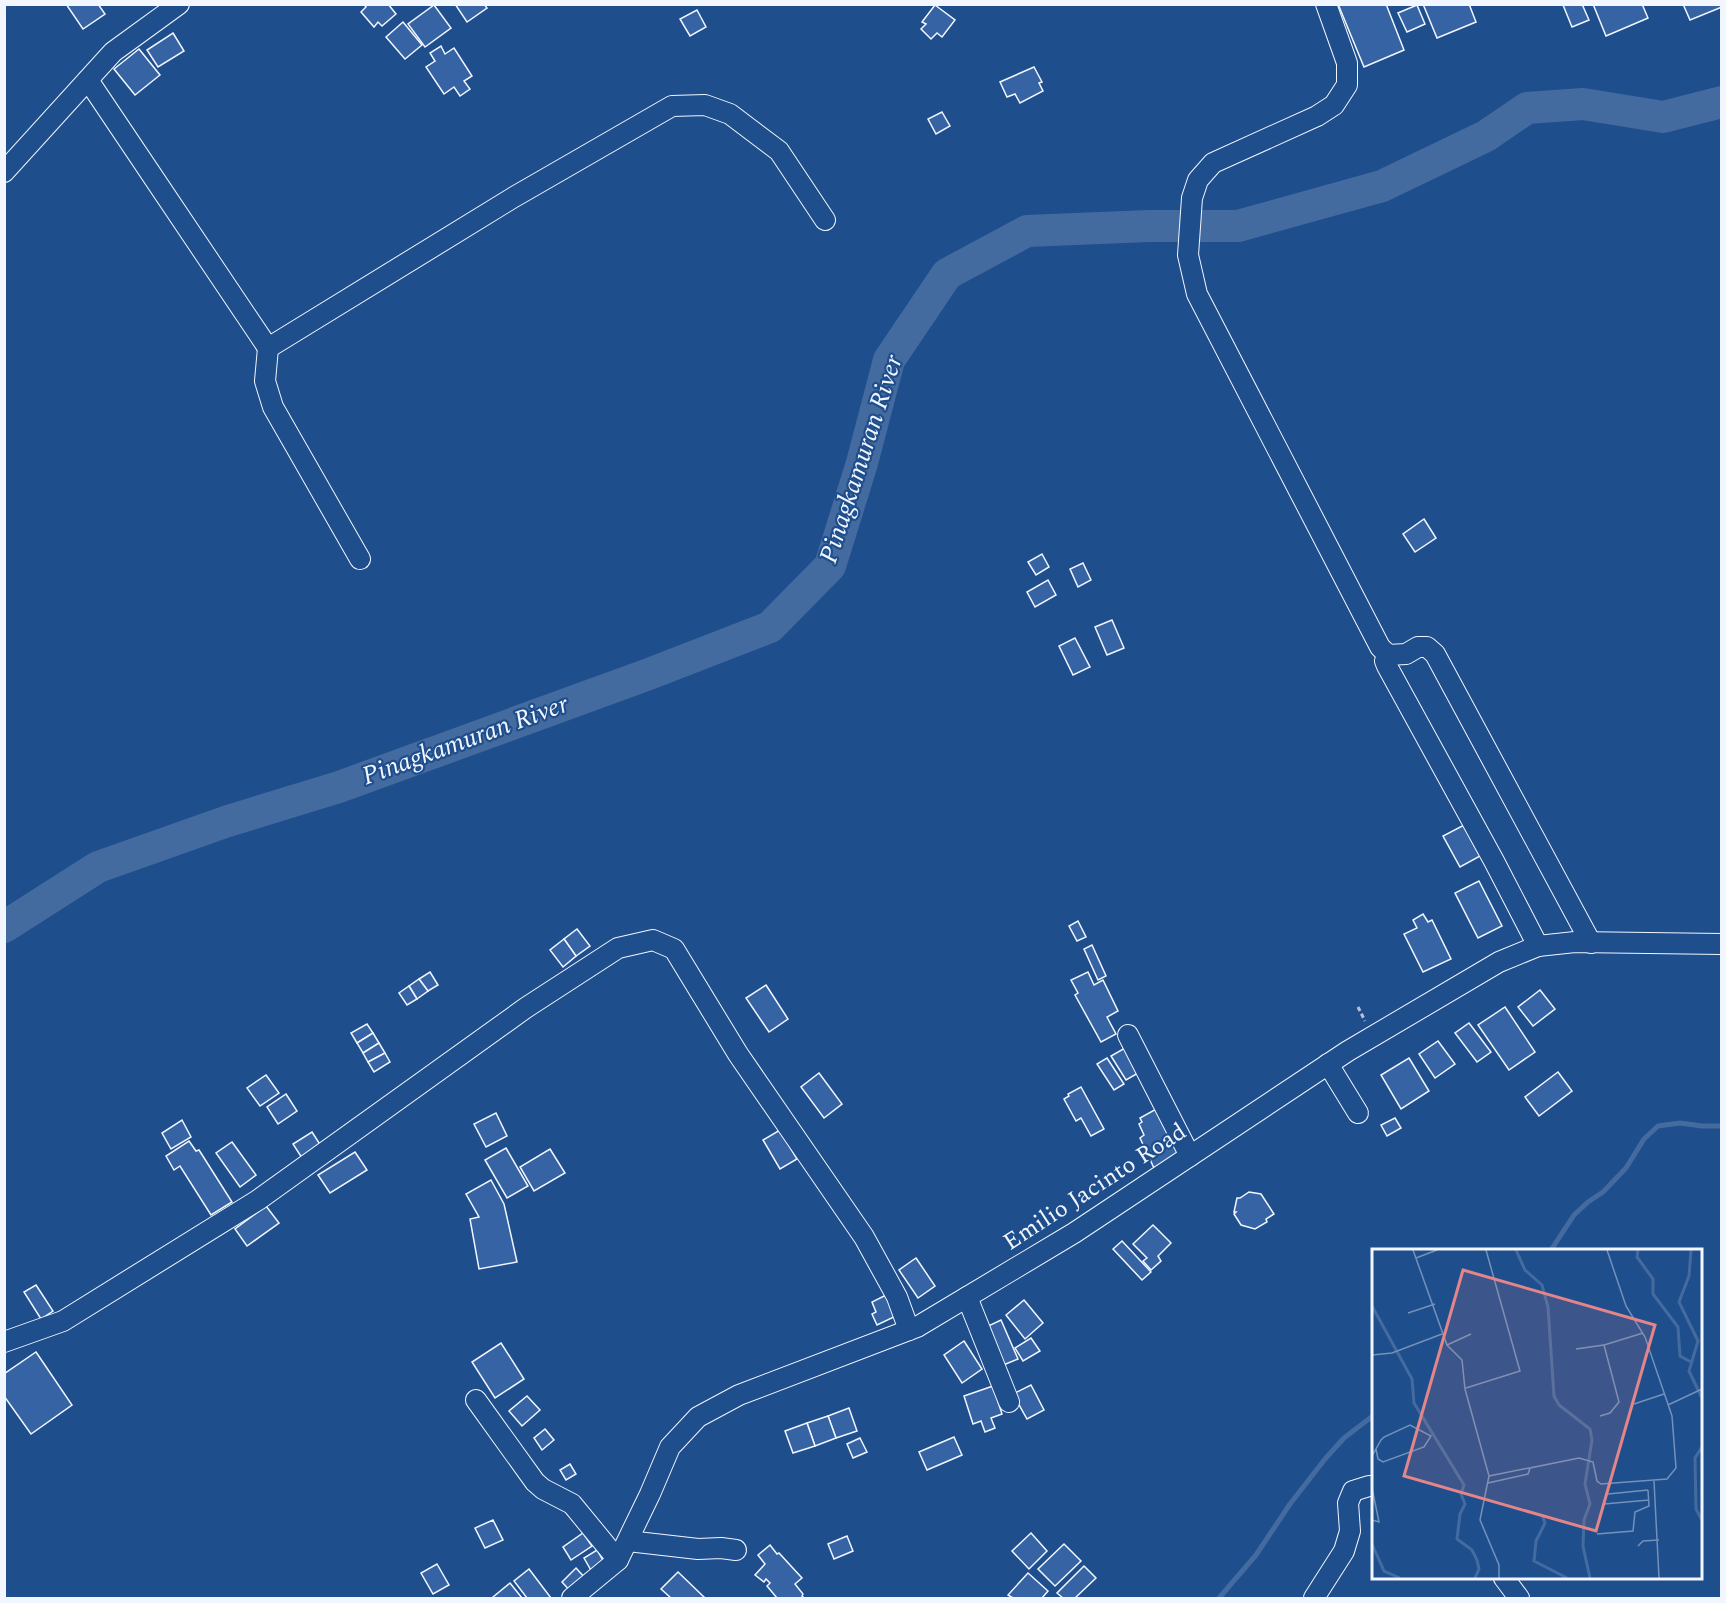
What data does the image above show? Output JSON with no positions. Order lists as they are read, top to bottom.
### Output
{
  "streets": {
    "street": ["Emilio Jacinto Road"]
  },
  "water": ["Pinagkamuran River"]
}
